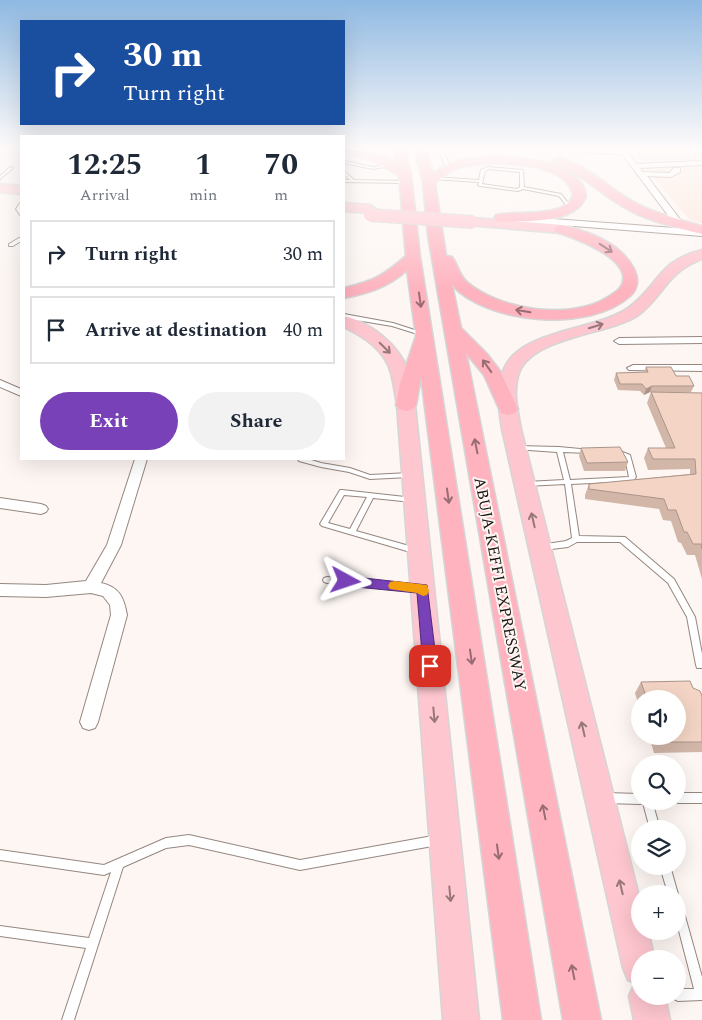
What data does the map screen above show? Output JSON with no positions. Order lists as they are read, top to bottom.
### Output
{
  "streets": {
    "highway": ["ABUJA-KEFFI EXPRESSWAY"]
  },
  "page": {
    "turn": ["30 m", "Turn right"],
    "eta": [
      "12:25",
      "Arrival",
      "1",
      "min",
      "70",
      "m"
    ],
    "list": [
      {
        "name": "Turn right",
        "value": "30 m"
      },
      {
        "name": "Arrive at destination",
        "value": "40 m"
      }
    ],
    "buttons": ["Exit", "Share"],
    "map_buttons": ["+", "−"]
  }
}
